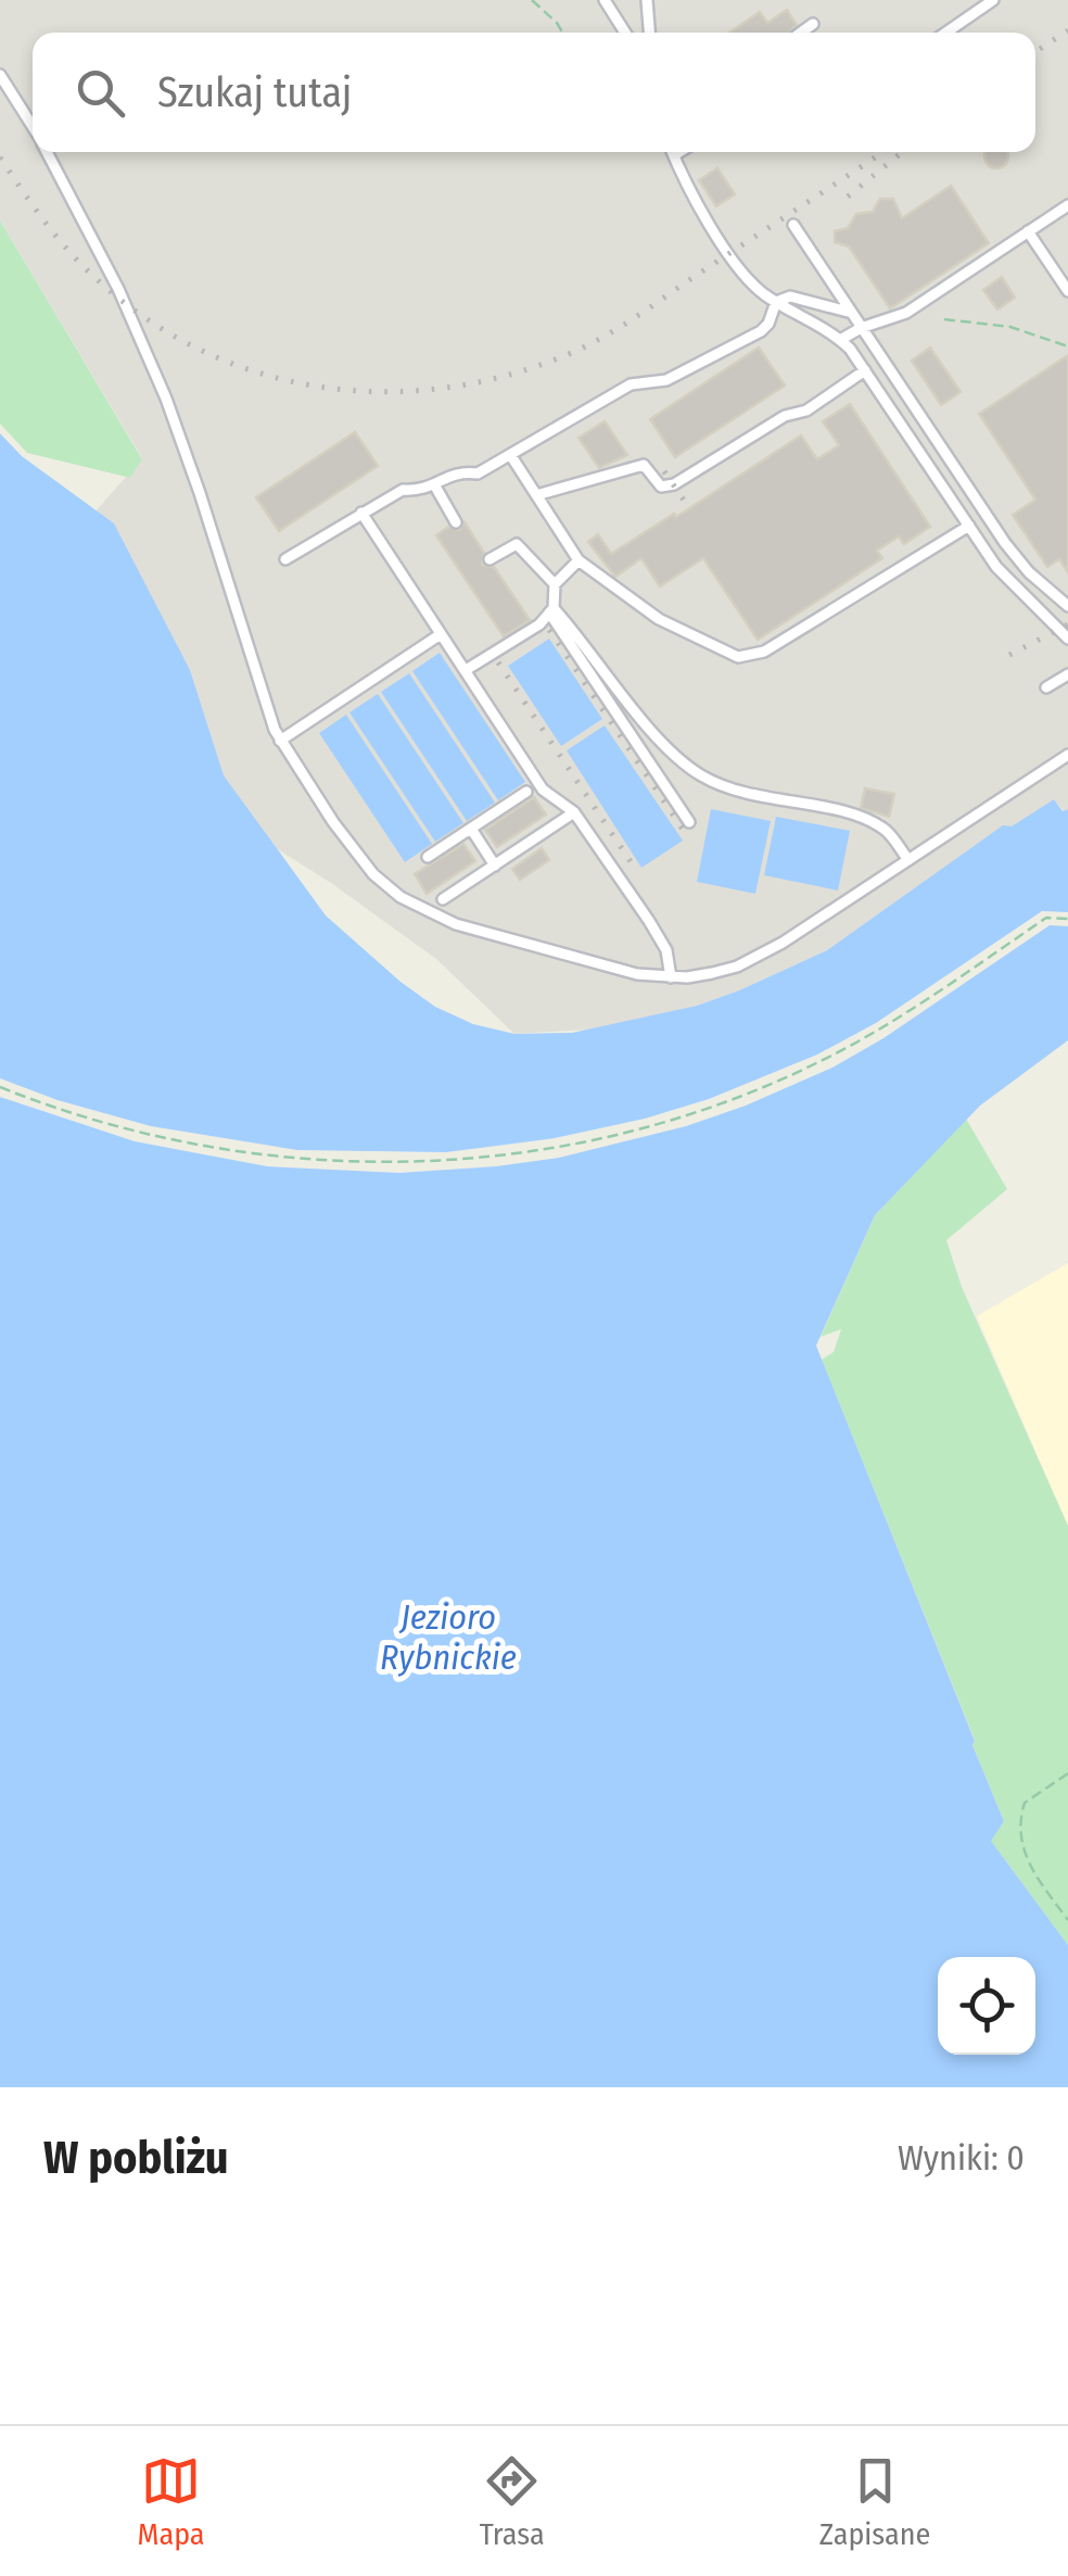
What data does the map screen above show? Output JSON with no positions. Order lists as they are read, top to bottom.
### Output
{
  "water": ["Jezioro Rybnickie"],
  "page": {
    "search": "Szukaj tutaj",
    "heading": ["W pobliżu", "Wyniki: 0"],
    "nav": ["Mapa", "Trasa", "Zapisane"]
  }
}
